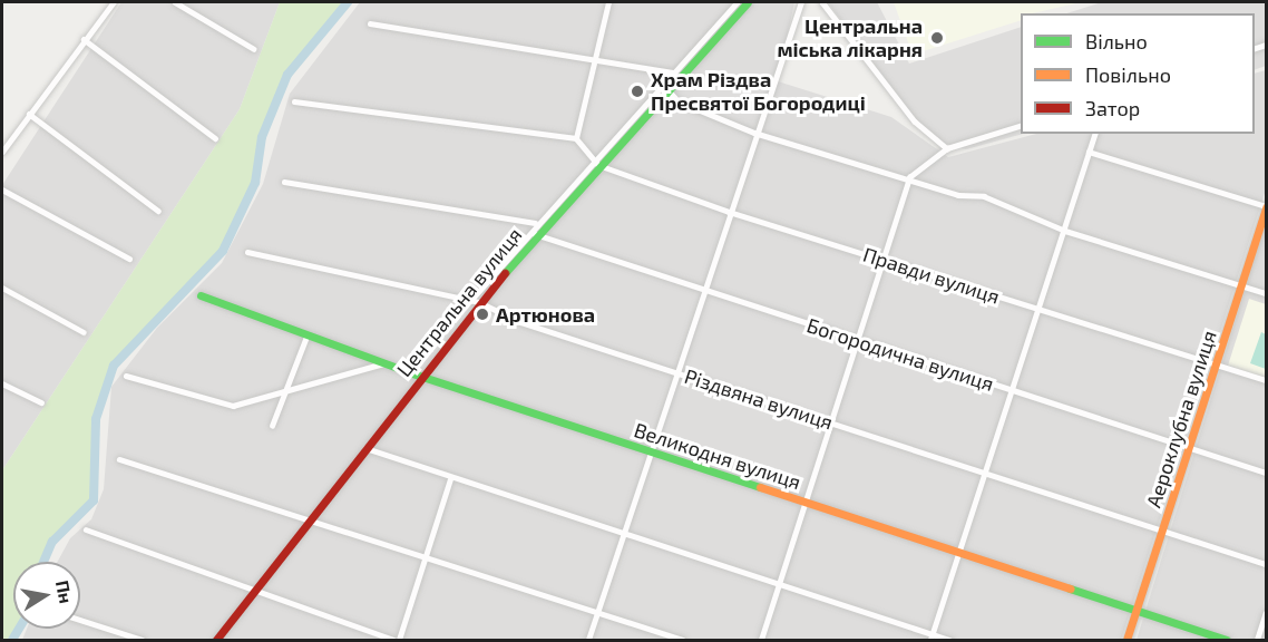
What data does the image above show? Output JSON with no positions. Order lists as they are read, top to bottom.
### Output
{
  "streets": {
    "street": [
      "Правди вулиця",
      "Центральна вулиця",
      "Богородична вулиця",
      "Різдвяна вулиця",
      "Аероклубна вулиця",
      "Великодня вулиця"
    ]
  },
  "crossings": [
    ["Правди вулиця", "Центральна вулиця"],
    ["Правди вулиця", "Аероклубна вулиця"],
    ["Центральна вулиця", "Богородична вулиця"],
    ["Центральна вулиця", "Різдвяна вулиця"],
    ["Центральна вулиця", "Великодня вулиця"],
    ["Богородична вулиця", "Аероклубна вулиця"],
    ["Різдвяна вулиця", "Аероклубна вулиця"],
    ["Аероклубна вулиця", "Великодня вулиця"]
  ],
  "places": ["Центральна міська лікарня", "Храм Різдва Пресвятої Богородиці", "Артюнова"],
  "legend": ["Вільно", "Повільно", "Затор"],
  "north": "right"
}
